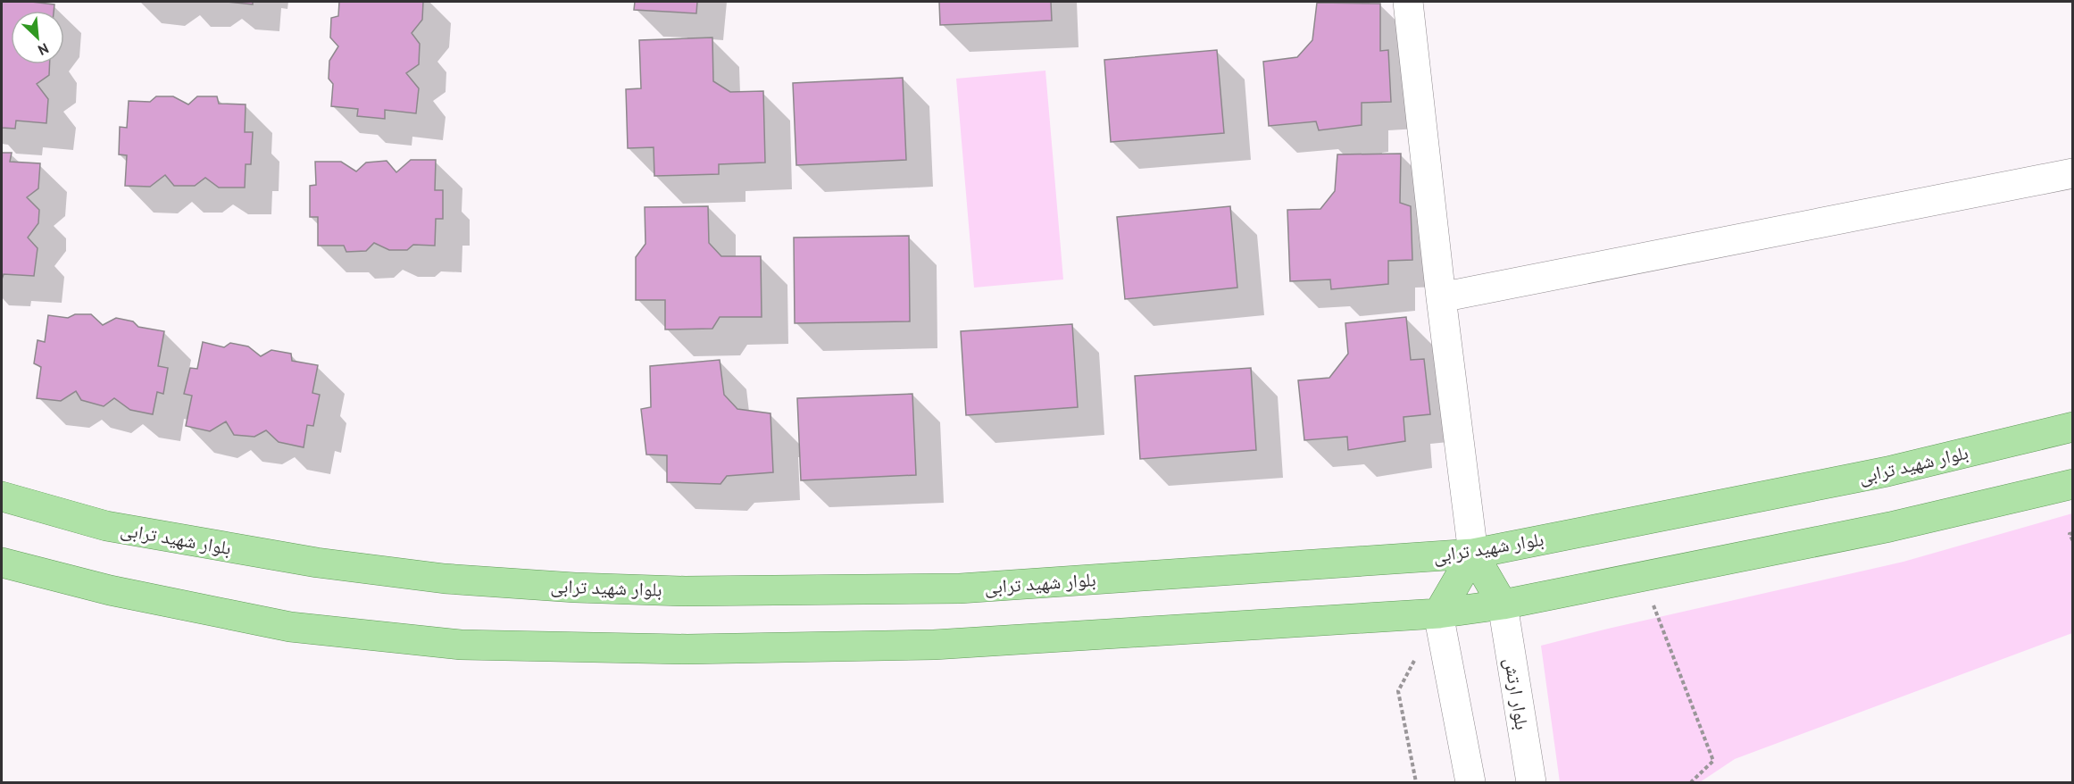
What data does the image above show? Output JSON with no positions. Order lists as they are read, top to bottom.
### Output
{
  "streets": {
    "main road": ["بلوار شهید ترابی"],
    "street": ["بلوار ارتش"]
  },
  "north": "bottom right"
}
